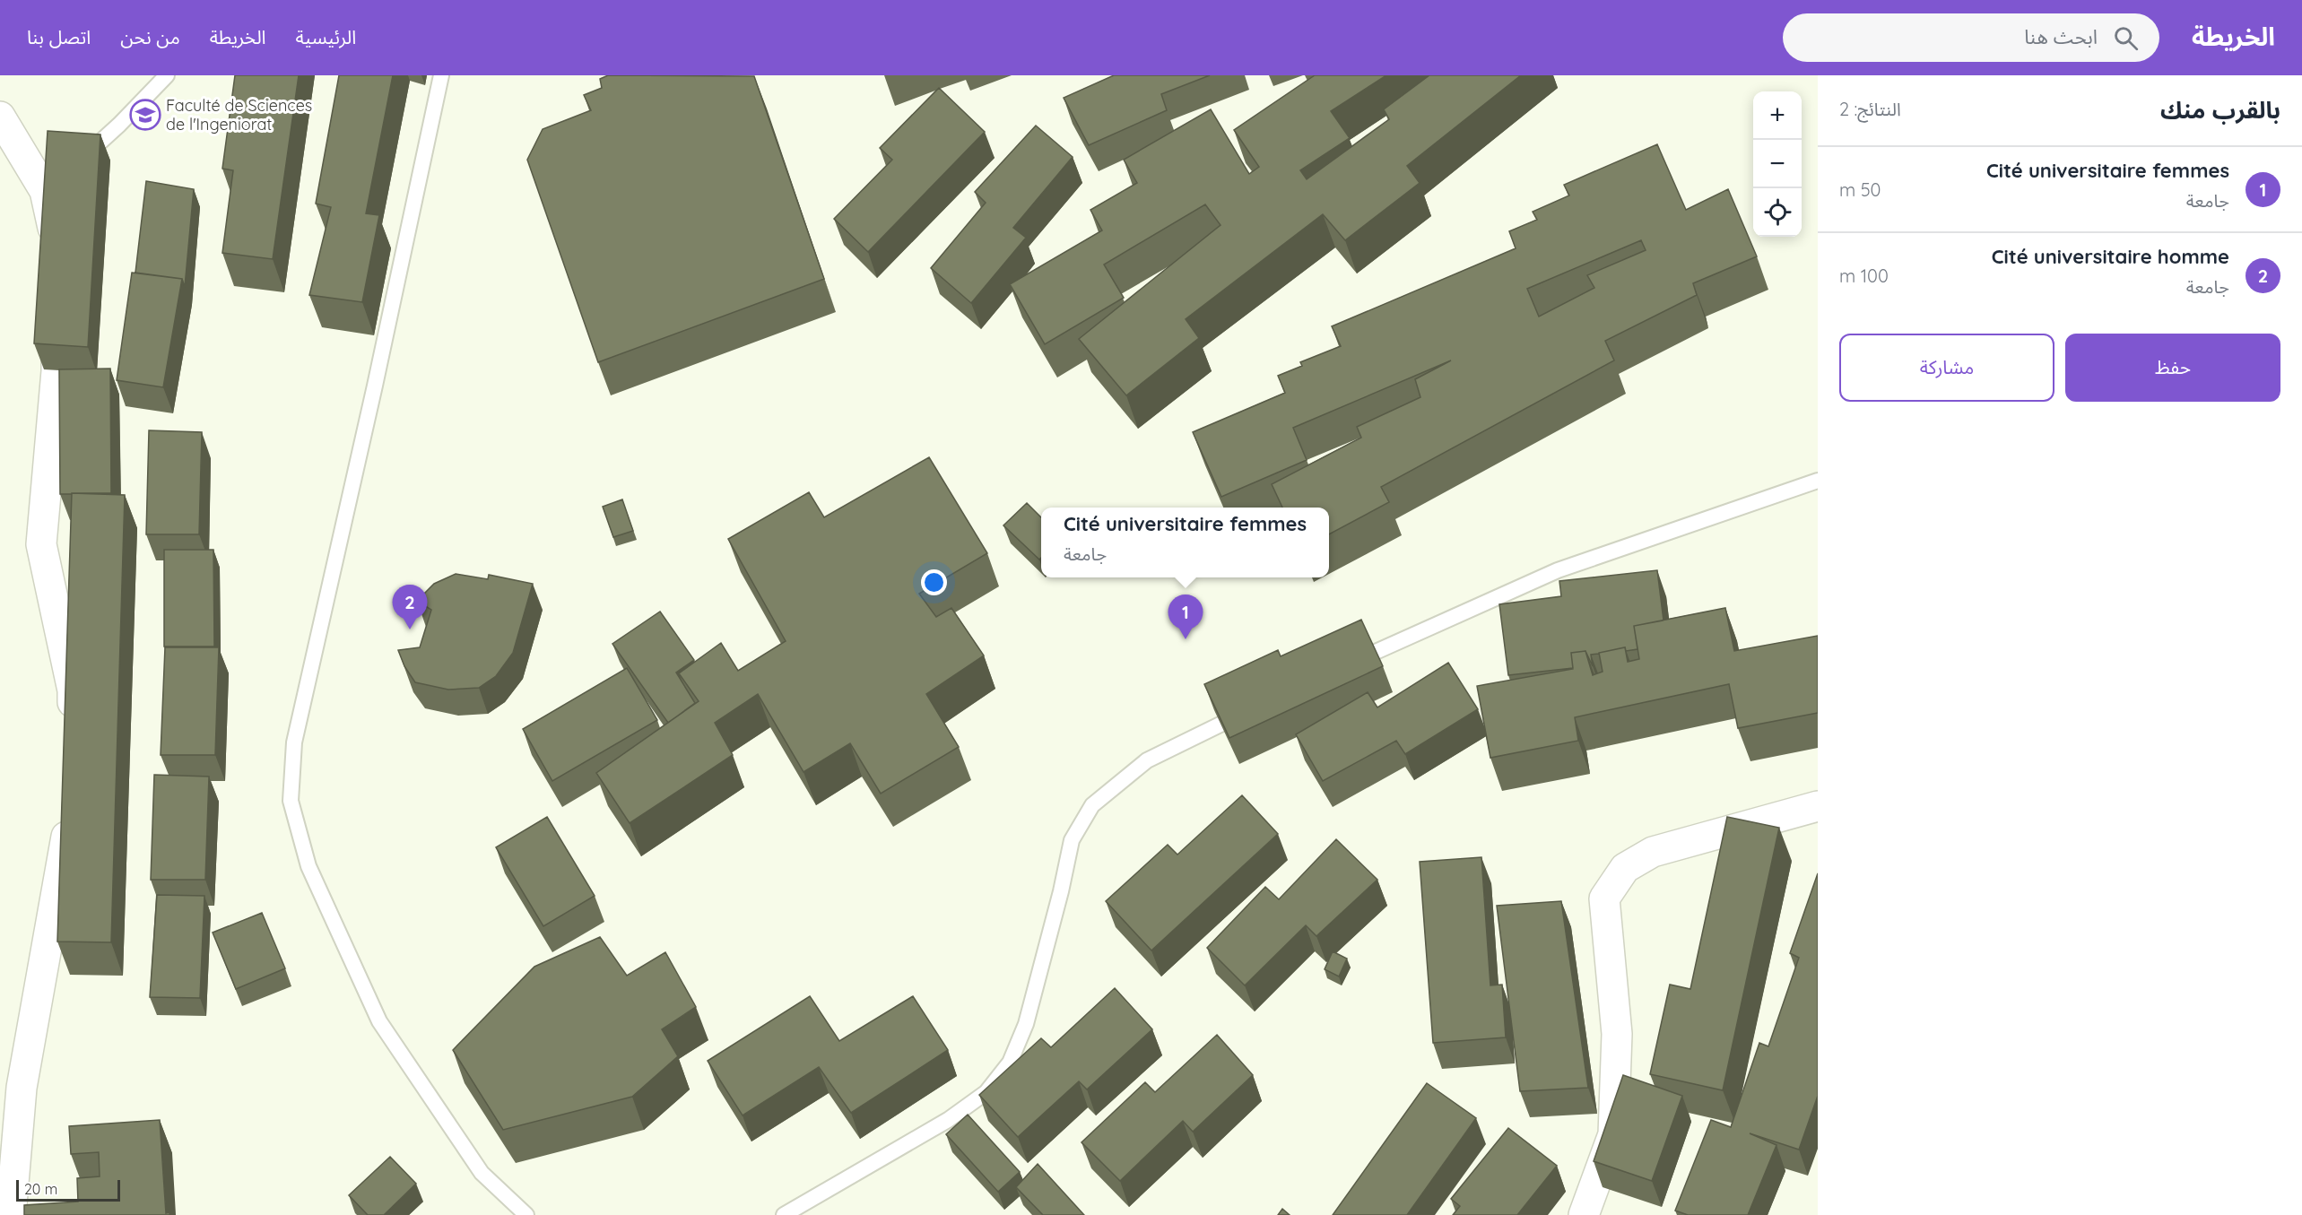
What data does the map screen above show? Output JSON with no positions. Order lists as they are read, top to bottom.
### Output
{
  "places": {
    "school or university": ["Faculté de Sciences de l'Ingeniorat"]
  },
  "scale_bar": "20 m",
  "page": {
    "header": "الخريطة",
    "search": "ابحث هنا",
    "nav": [
      "الرئيسية",
      "الخريطة",
      "من نحن",
      "اتصل بنا"
    ],
    "heading": ["بالقرب منك", "النتائج: 2"],
    "map_buttons": ["+", "−"],
    "list": [
      {
        "mark": "1",
        "name": "Cité universitaire femmes",
        "note": "جامعة",
        "value": "50 m"
      },
      {
        "mark": "2",
        "name": "Cité universitaire homme",
        "note": "جامعة",
        "value": "100 m"
      }
    ],
    "buttons": ["حفظ", "مشاركة"],
    "popup": ["Cité universitaire femmes", "جامعة"],
    "pins": ["2", "1"],
    "scale": "20 m"
  }
}
